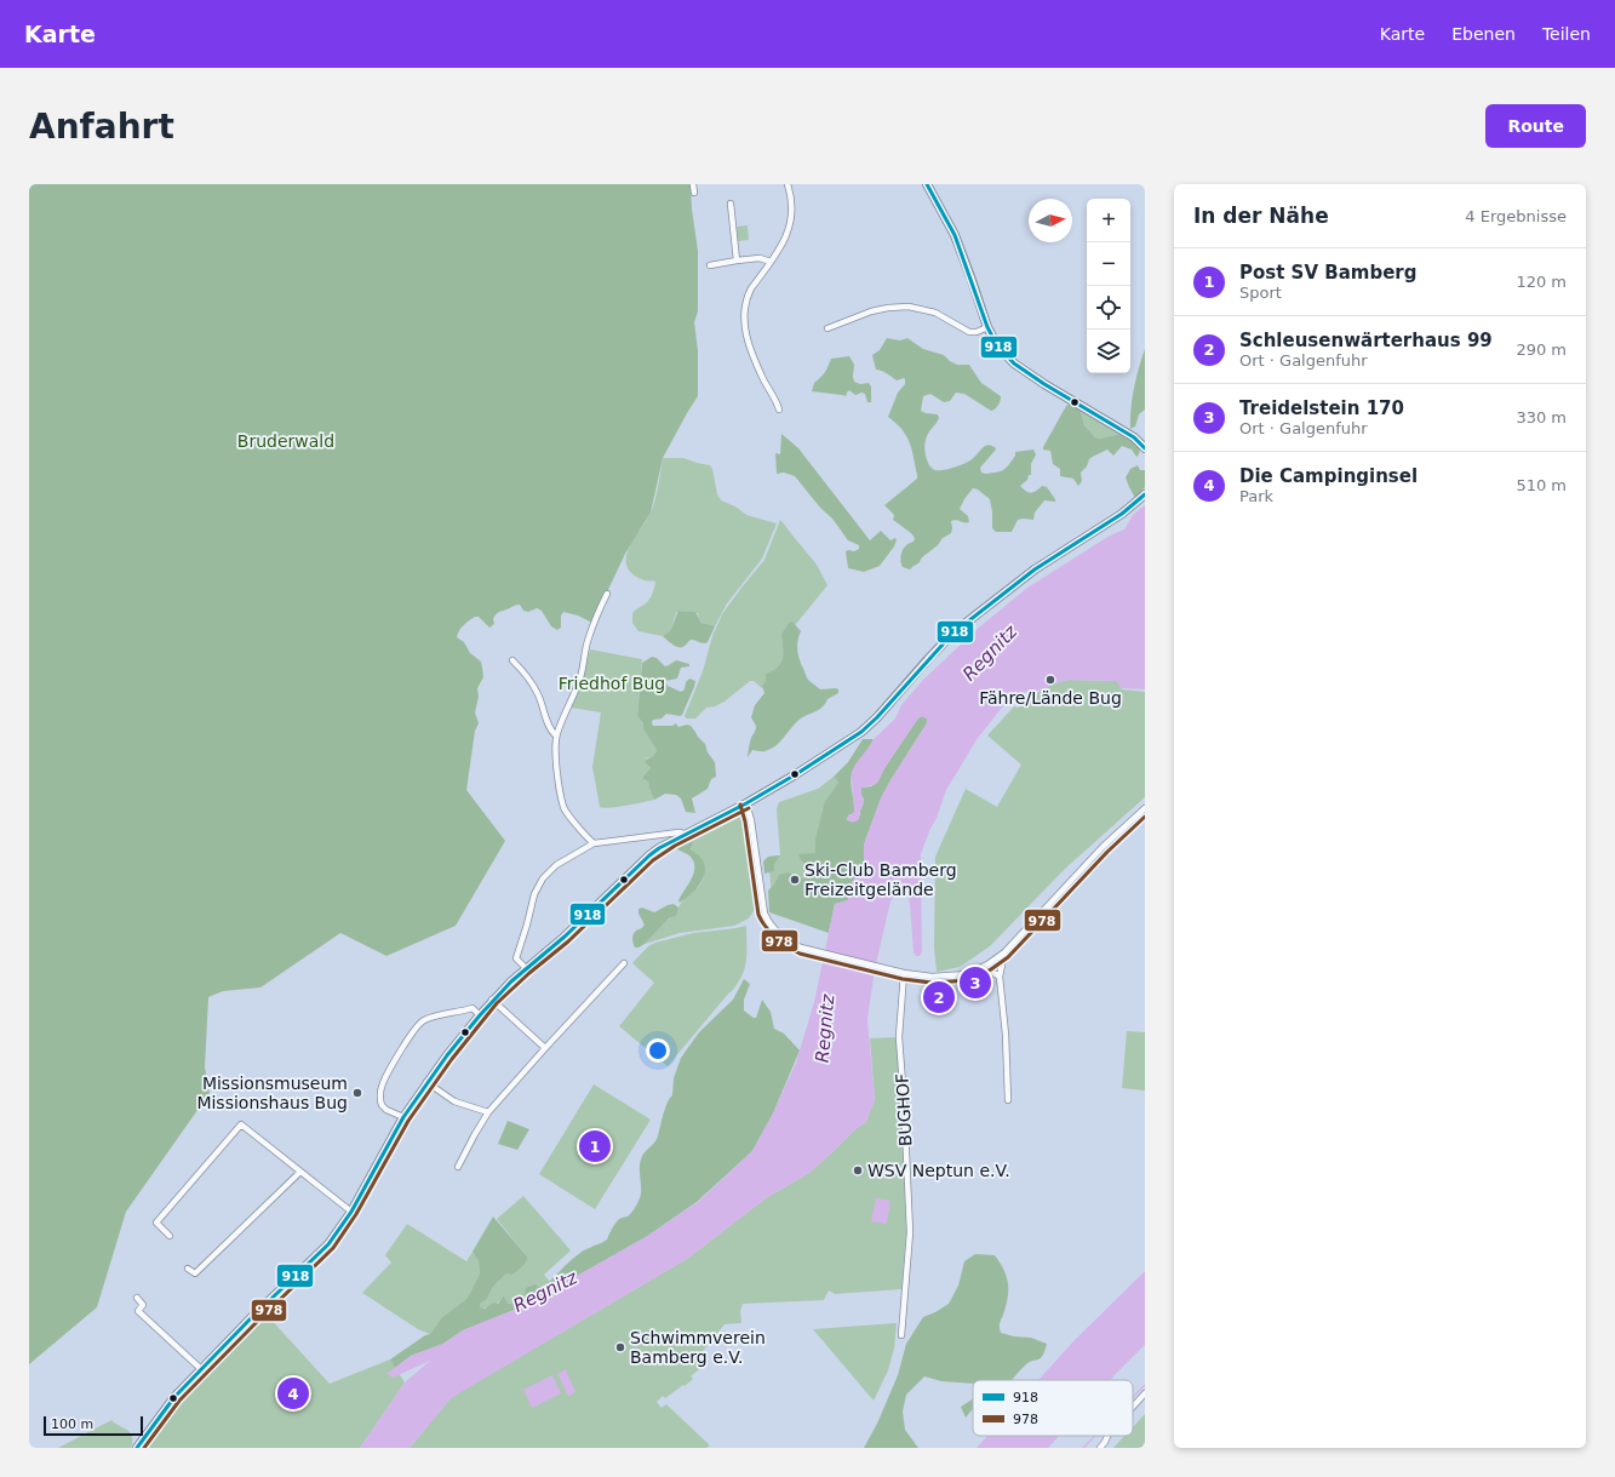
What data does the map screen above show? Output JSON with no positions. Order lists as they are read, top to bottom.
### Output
{
  "streets": {
    "street": ["BUGHOF"]
  },
  "water": ["Regnitz"],
  "parks": ["Bruderwald", "Friedhof Bug"],
  "places": [
    "Fähre/Lände Bug",
    "Ski-Club Bamberg Freizeitgelände",
    "Missionsmuseum Missionshaus Bug",
    "WSV Neptun e.V.",
    "Schwimmverein Bamberg e.V."
  ],
  "lines": ["transit line 918", "transit line 978"],
  "legend": ["918", "978"],
  "scale_bar": "100 m",
  "north": "right",
  "page": {
    "header": "Karte",
    "nav": ["Karte", "Ebenen", "Teilen"],
    "buttons": "Route",
    "title": "Anfahrt",
    "heading": ["In der Nähe", "4 Ergebnisse"],
    "map_buttons": ["+", "−"],
    "list": [
      {
        "mark": "1",
        "name": "Post SV Bamberg",
        "note": "Sport",
        "value": "120 m"
      },
      {
        "mark": "2",
        "name": "Schleusenwärterhaus 99",
        "note": "Ort · Galgenfuhr",
        "value": "290 m"
      },
      {
        "mark": "3",
        "name": "Treidelstein 170",
        "note": "Ort · Galgenfuhr",
        "value": "330 m"
      },
      {
        "mark": "4",
        "name": "Die Campinginsel",
        "note": "Park",
        "value": "510 m"
      }
    ],
    "pins": [
      "3",
      "2",
      "1",
      "4"
    ],
    "scale": "100 m"
  }
}
